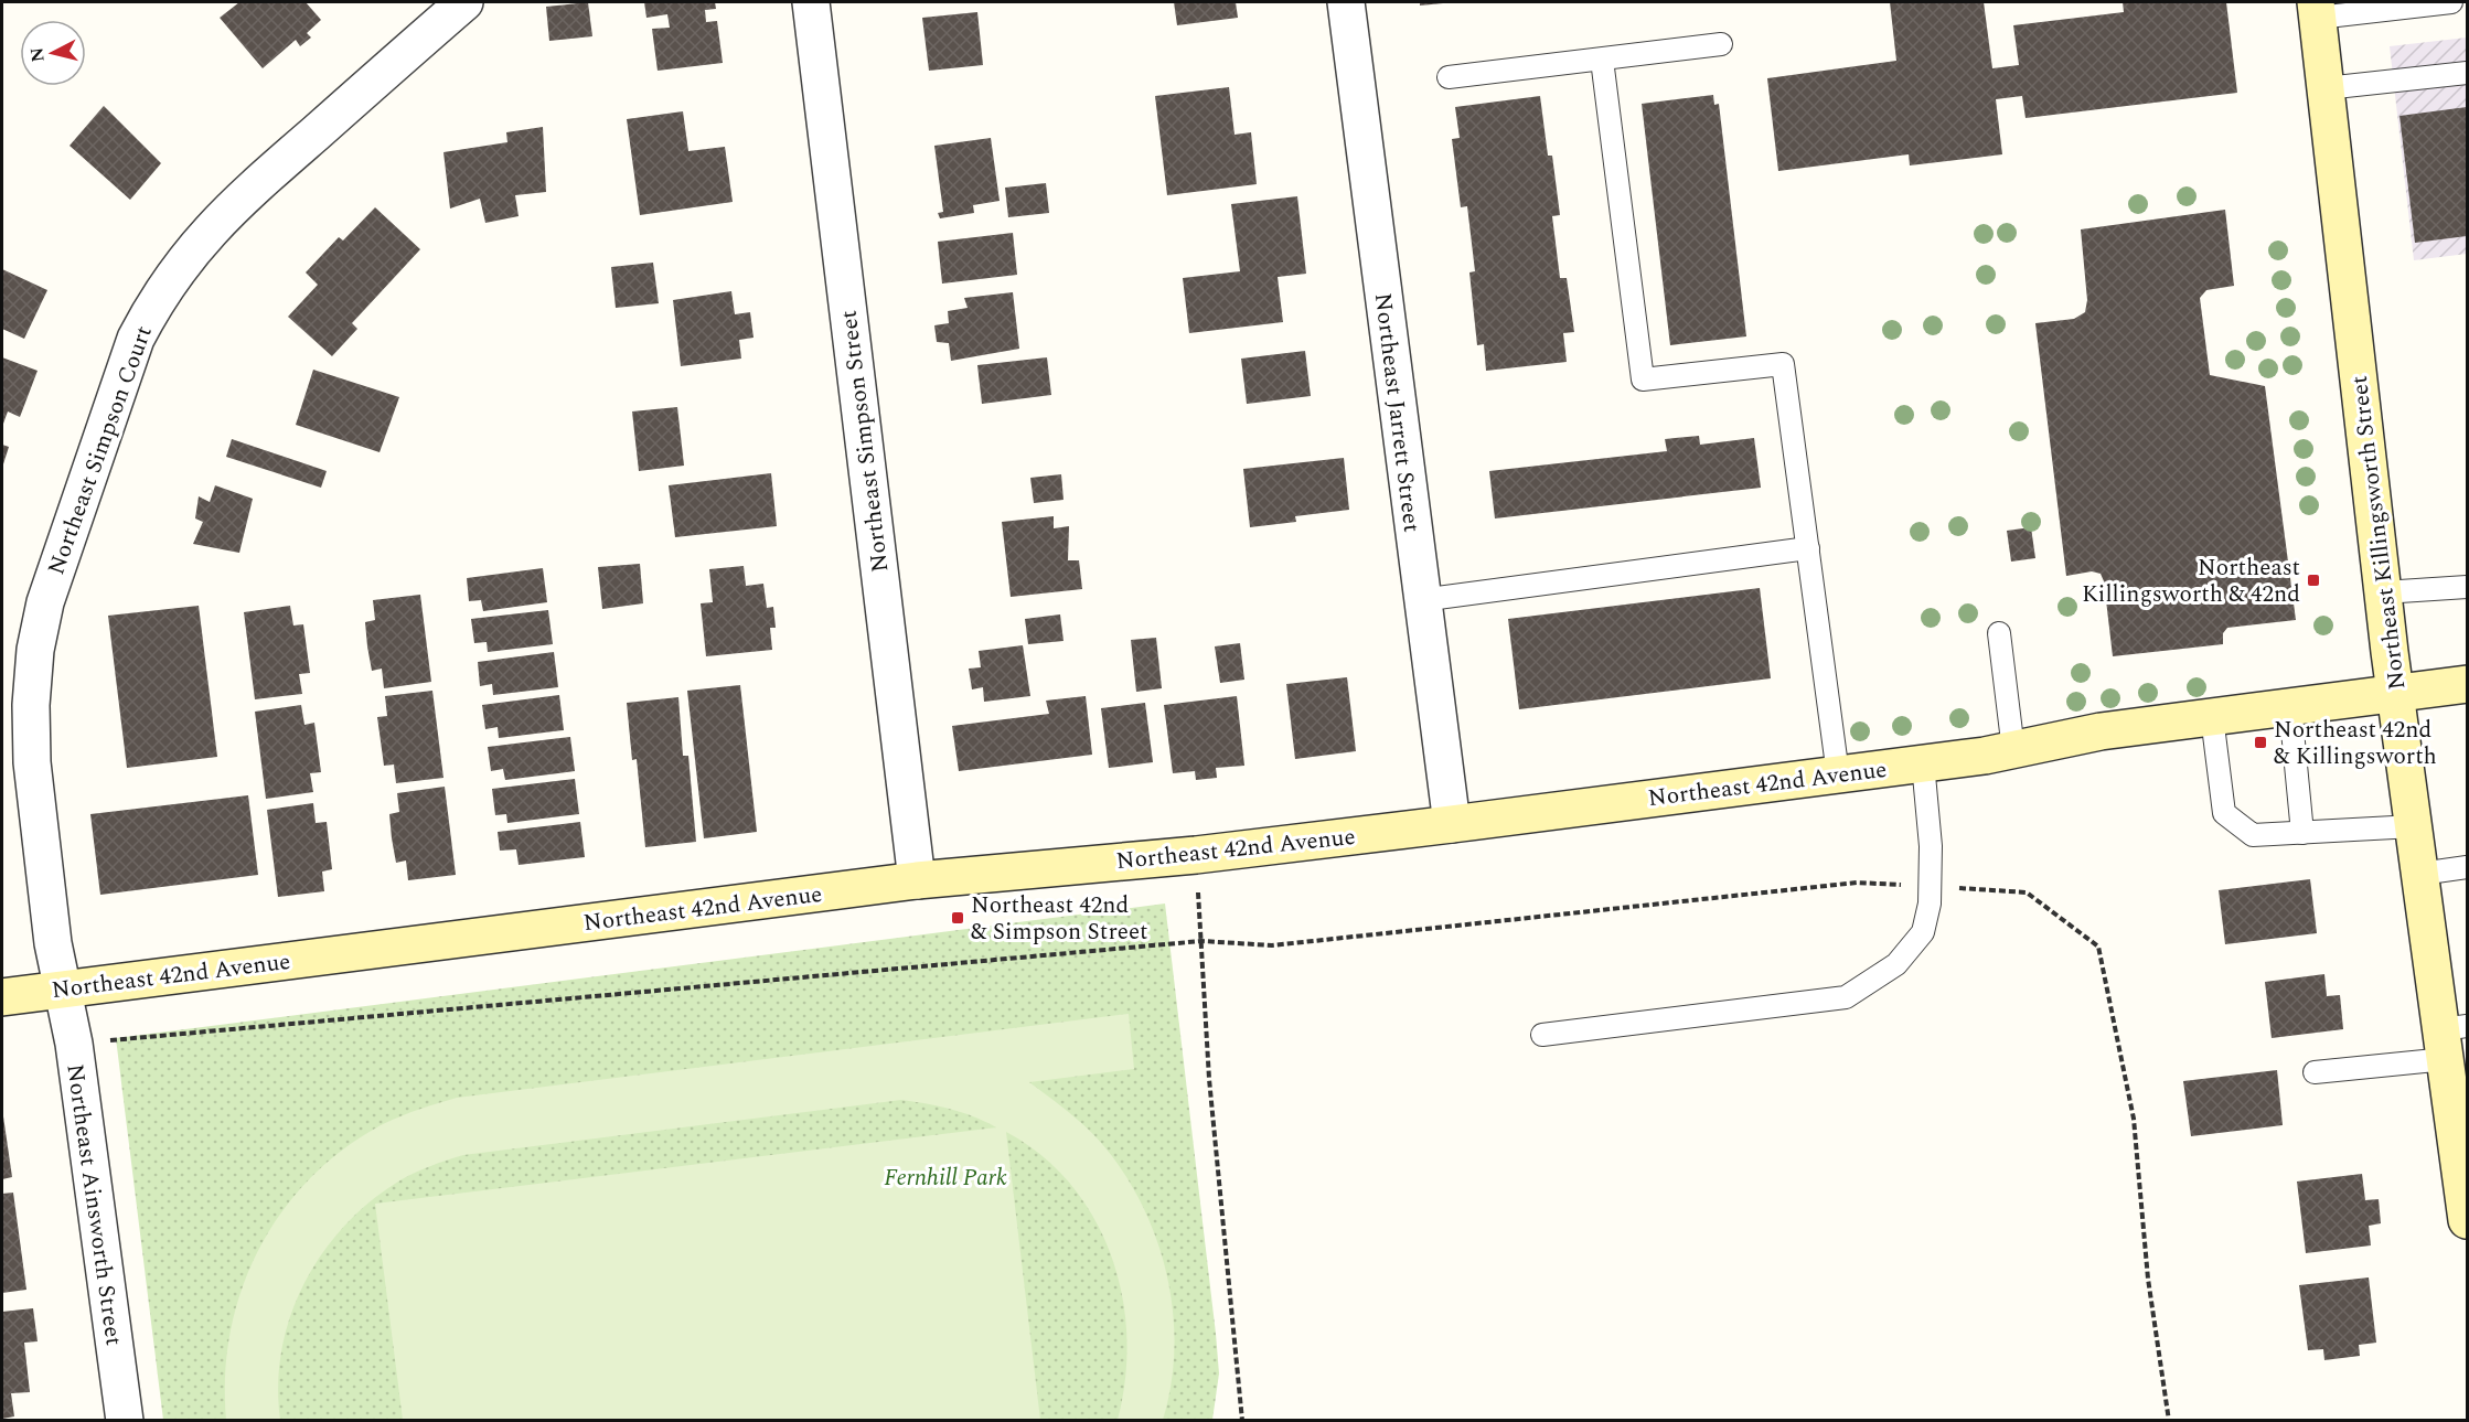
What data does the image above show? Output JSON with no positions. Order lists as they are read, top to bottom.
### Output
{
  "streets": {
    "street": [
      "Northeast Jarrett Street",
      "Northeast Simpson Street",
      "Northeast Simpson Court",
      "Northeast Killingsworth Street",
      "Northeast 42nd Avenue",
      "Northeast Ainsworth Street"
    ]
  },
  "crossings": [
    ["Northeast Jarrett Street", "Northeast 42nd Avenue"],
    ["Northeast Simpson Street", "Northeast 42nd Avenue"],
    ["Northeast Simpson Court", "Northeast 42nd Avenue"],
    ["Northeast Simpson Court", "Northeast Ainsworth Street"],
    ["Northeast Killingsworth Street", "Northeast 42nd Avenue"],
    ["Northeast 42nd Avenue", "Northeast Ainsworth Street"]
  ],
  "parks": ["Fernhill Park"],
  "places": {
    "transit": ["Northeast Killingsworth & 42nd", "Northeast 42nd & Killingsworth", "Northeast 42nd & Simpson Street"]
  },
  "north": "left"
}
